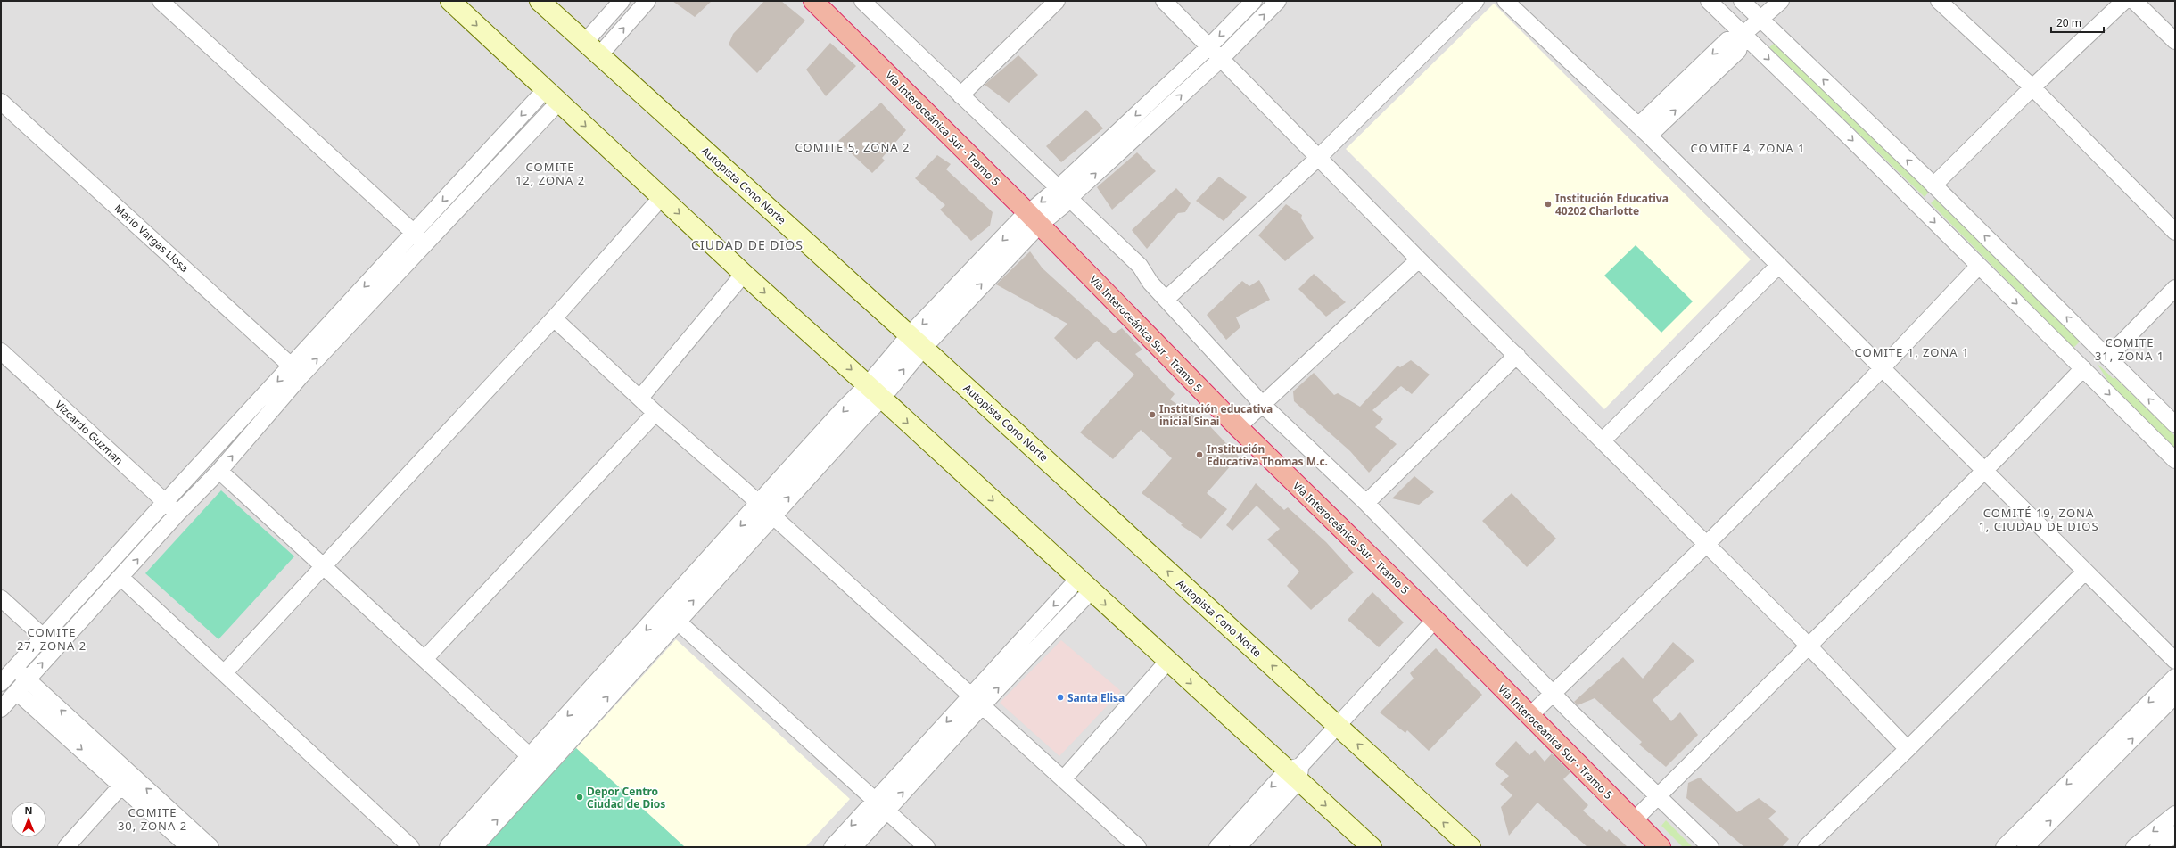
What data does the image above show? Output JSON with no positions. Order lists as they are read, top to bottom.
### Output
{
  "streets": {
    "highway": ["Vía Interoceánica Sur - Tramo 5"],
    "main road": ["Autopista Cono Norte"],
    "street": ["Mario Vargas Llosa", "Vizcardo Guzman"]
  },
  "districts": [
    "COMITE 5, ZONA 2",
    "COMITE 4, ZONA 1",
    "COMITE 12, ZONA 2",
    "CIUDAD DE DIOS",
    "COMITE 31, ZONA 1",
    "COMITE 1, ZONA 1",
    "COMITÉ 19, ZONA 1, CIUDAD DE DIOS",
    "COMITE 27, ZONA 2",
    "COMITE 30, ZONA 2"
  ],
  "places": [
    "Institución Educativa 40202 Charlotte",
    "Institución educativa inicial Sinai",
    "Institución Educativa Thomas M.c.",
    "Santa Elisa",
    "Depor Centro Ciudad de Dios"
  ],
  "scale_bar": "20 m",
  "north": "top"
}
